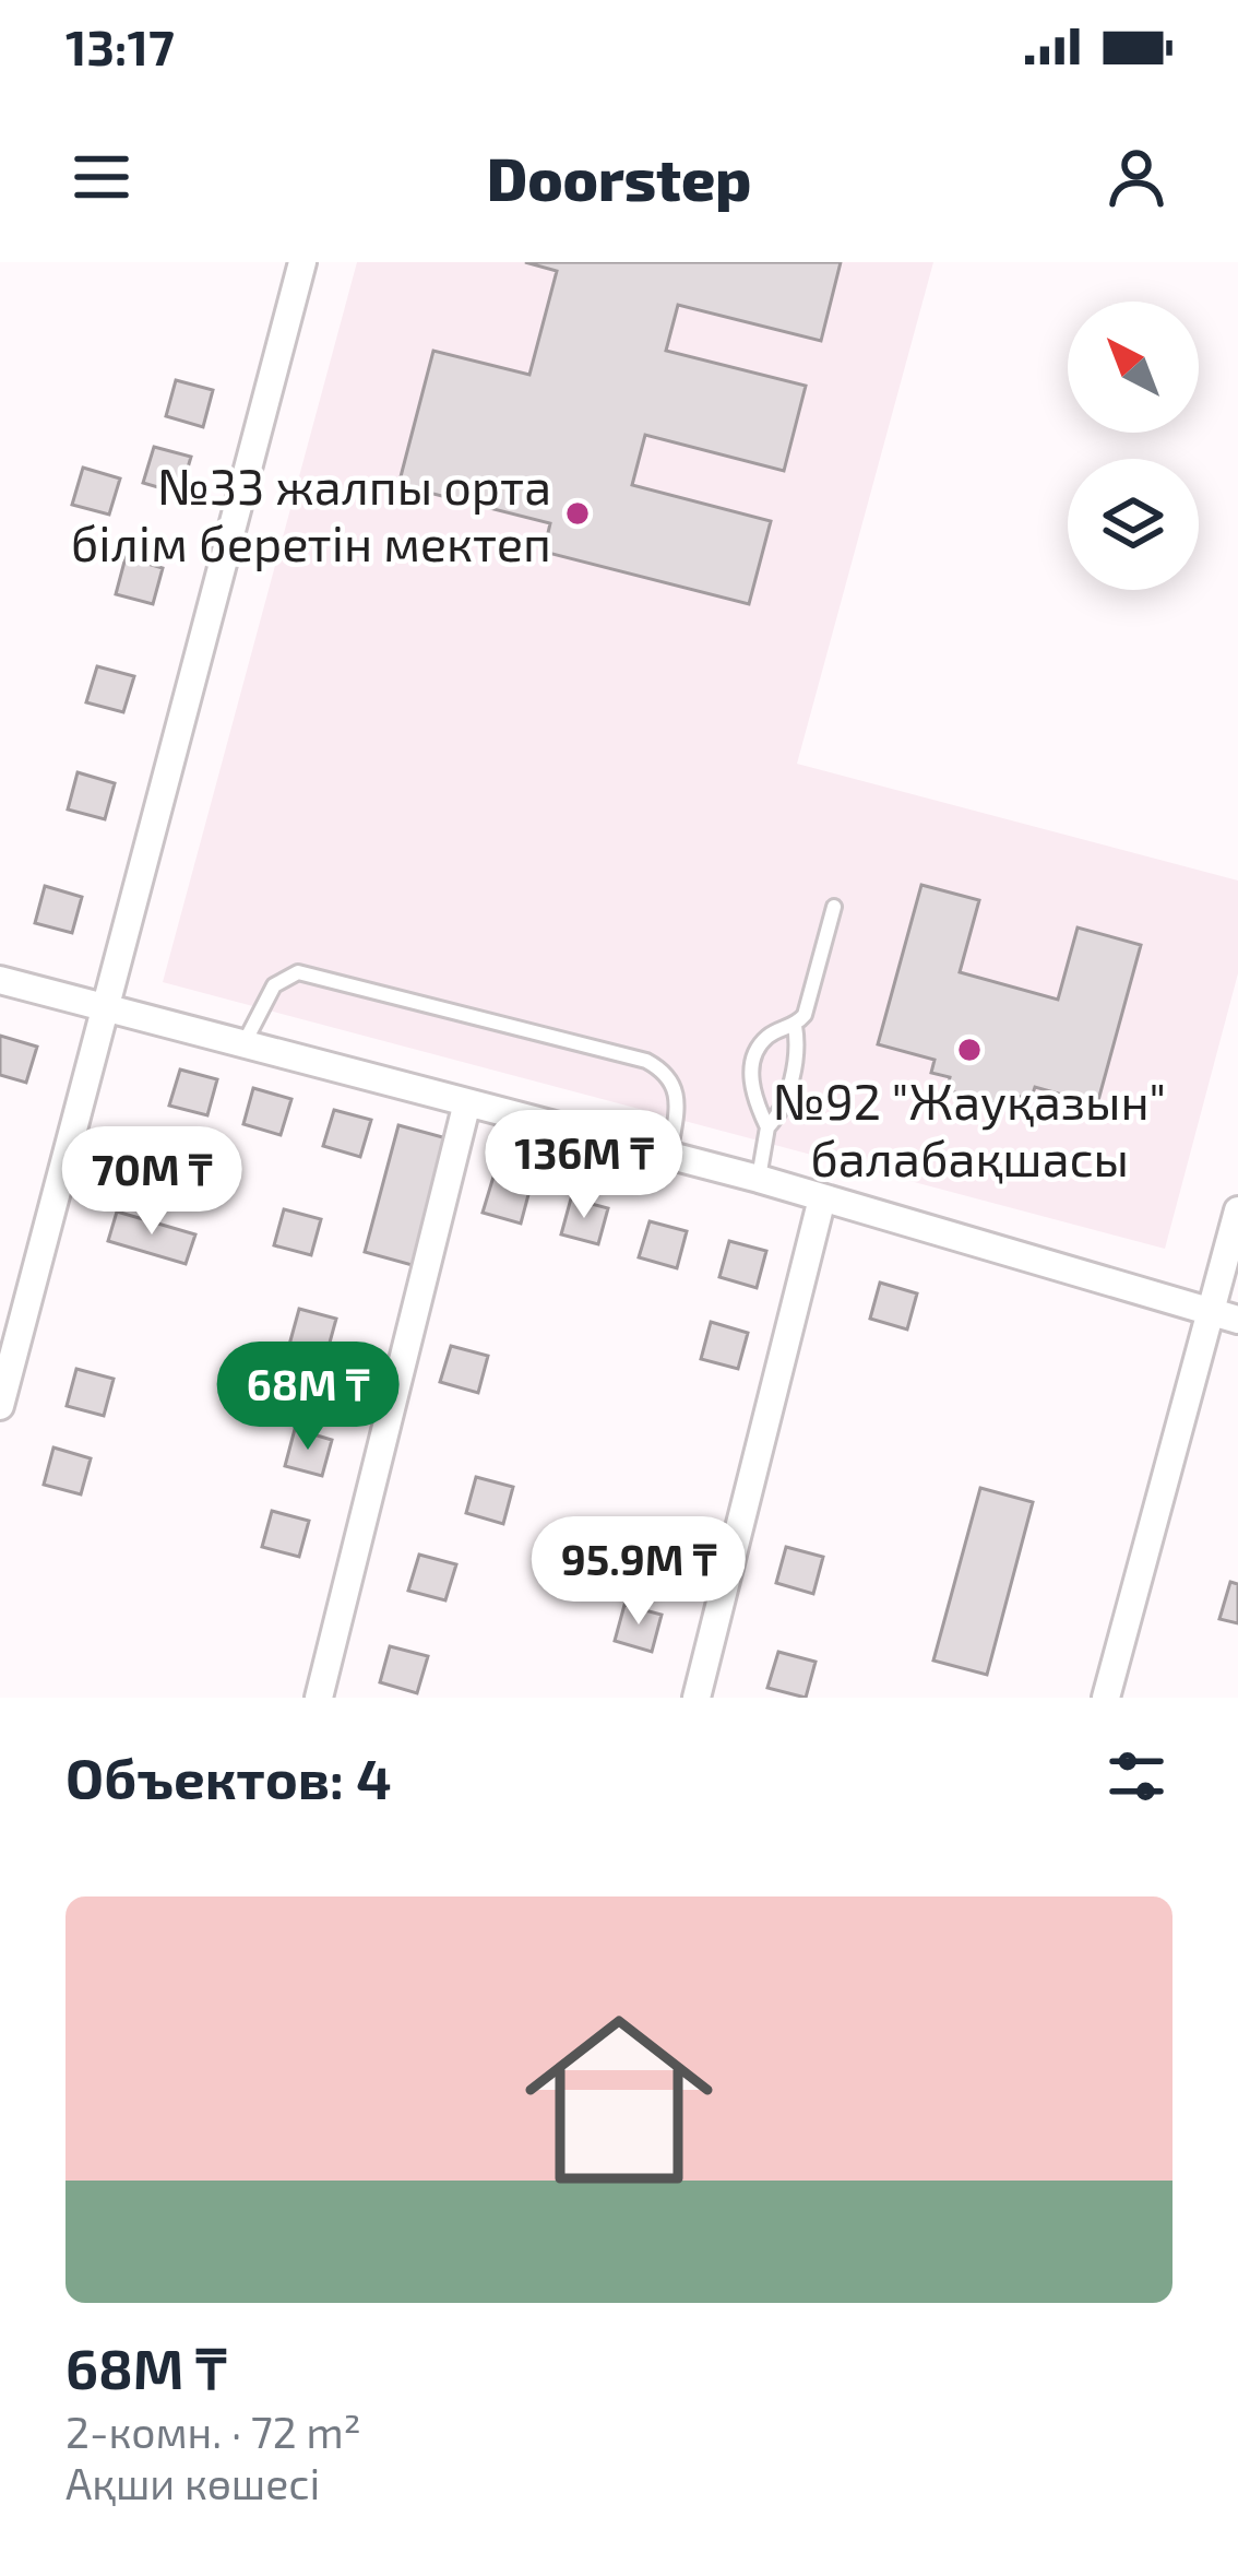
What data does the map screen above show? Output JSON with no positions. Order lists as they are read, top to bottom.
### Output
{
  "places": ["№33 жалпы орта білім беретін мектеп", "№92 \"Жауқазын\" балабақшасы"],
  "north": "top left",
  "page": {
    "status": "13:17",
    "header": "Doorstep",
    "price": [
      "136M ₸",
      "70M ₸",
      "68M ₸",
      "95.9M ₸"
    ],
    "heading": "Объектов: 4",
    "list": [
      {
        "name": "68M ₸",
        "note": "2-комн. · 72 m² · Ақши көшесі"
      }
    ]
  }
}
